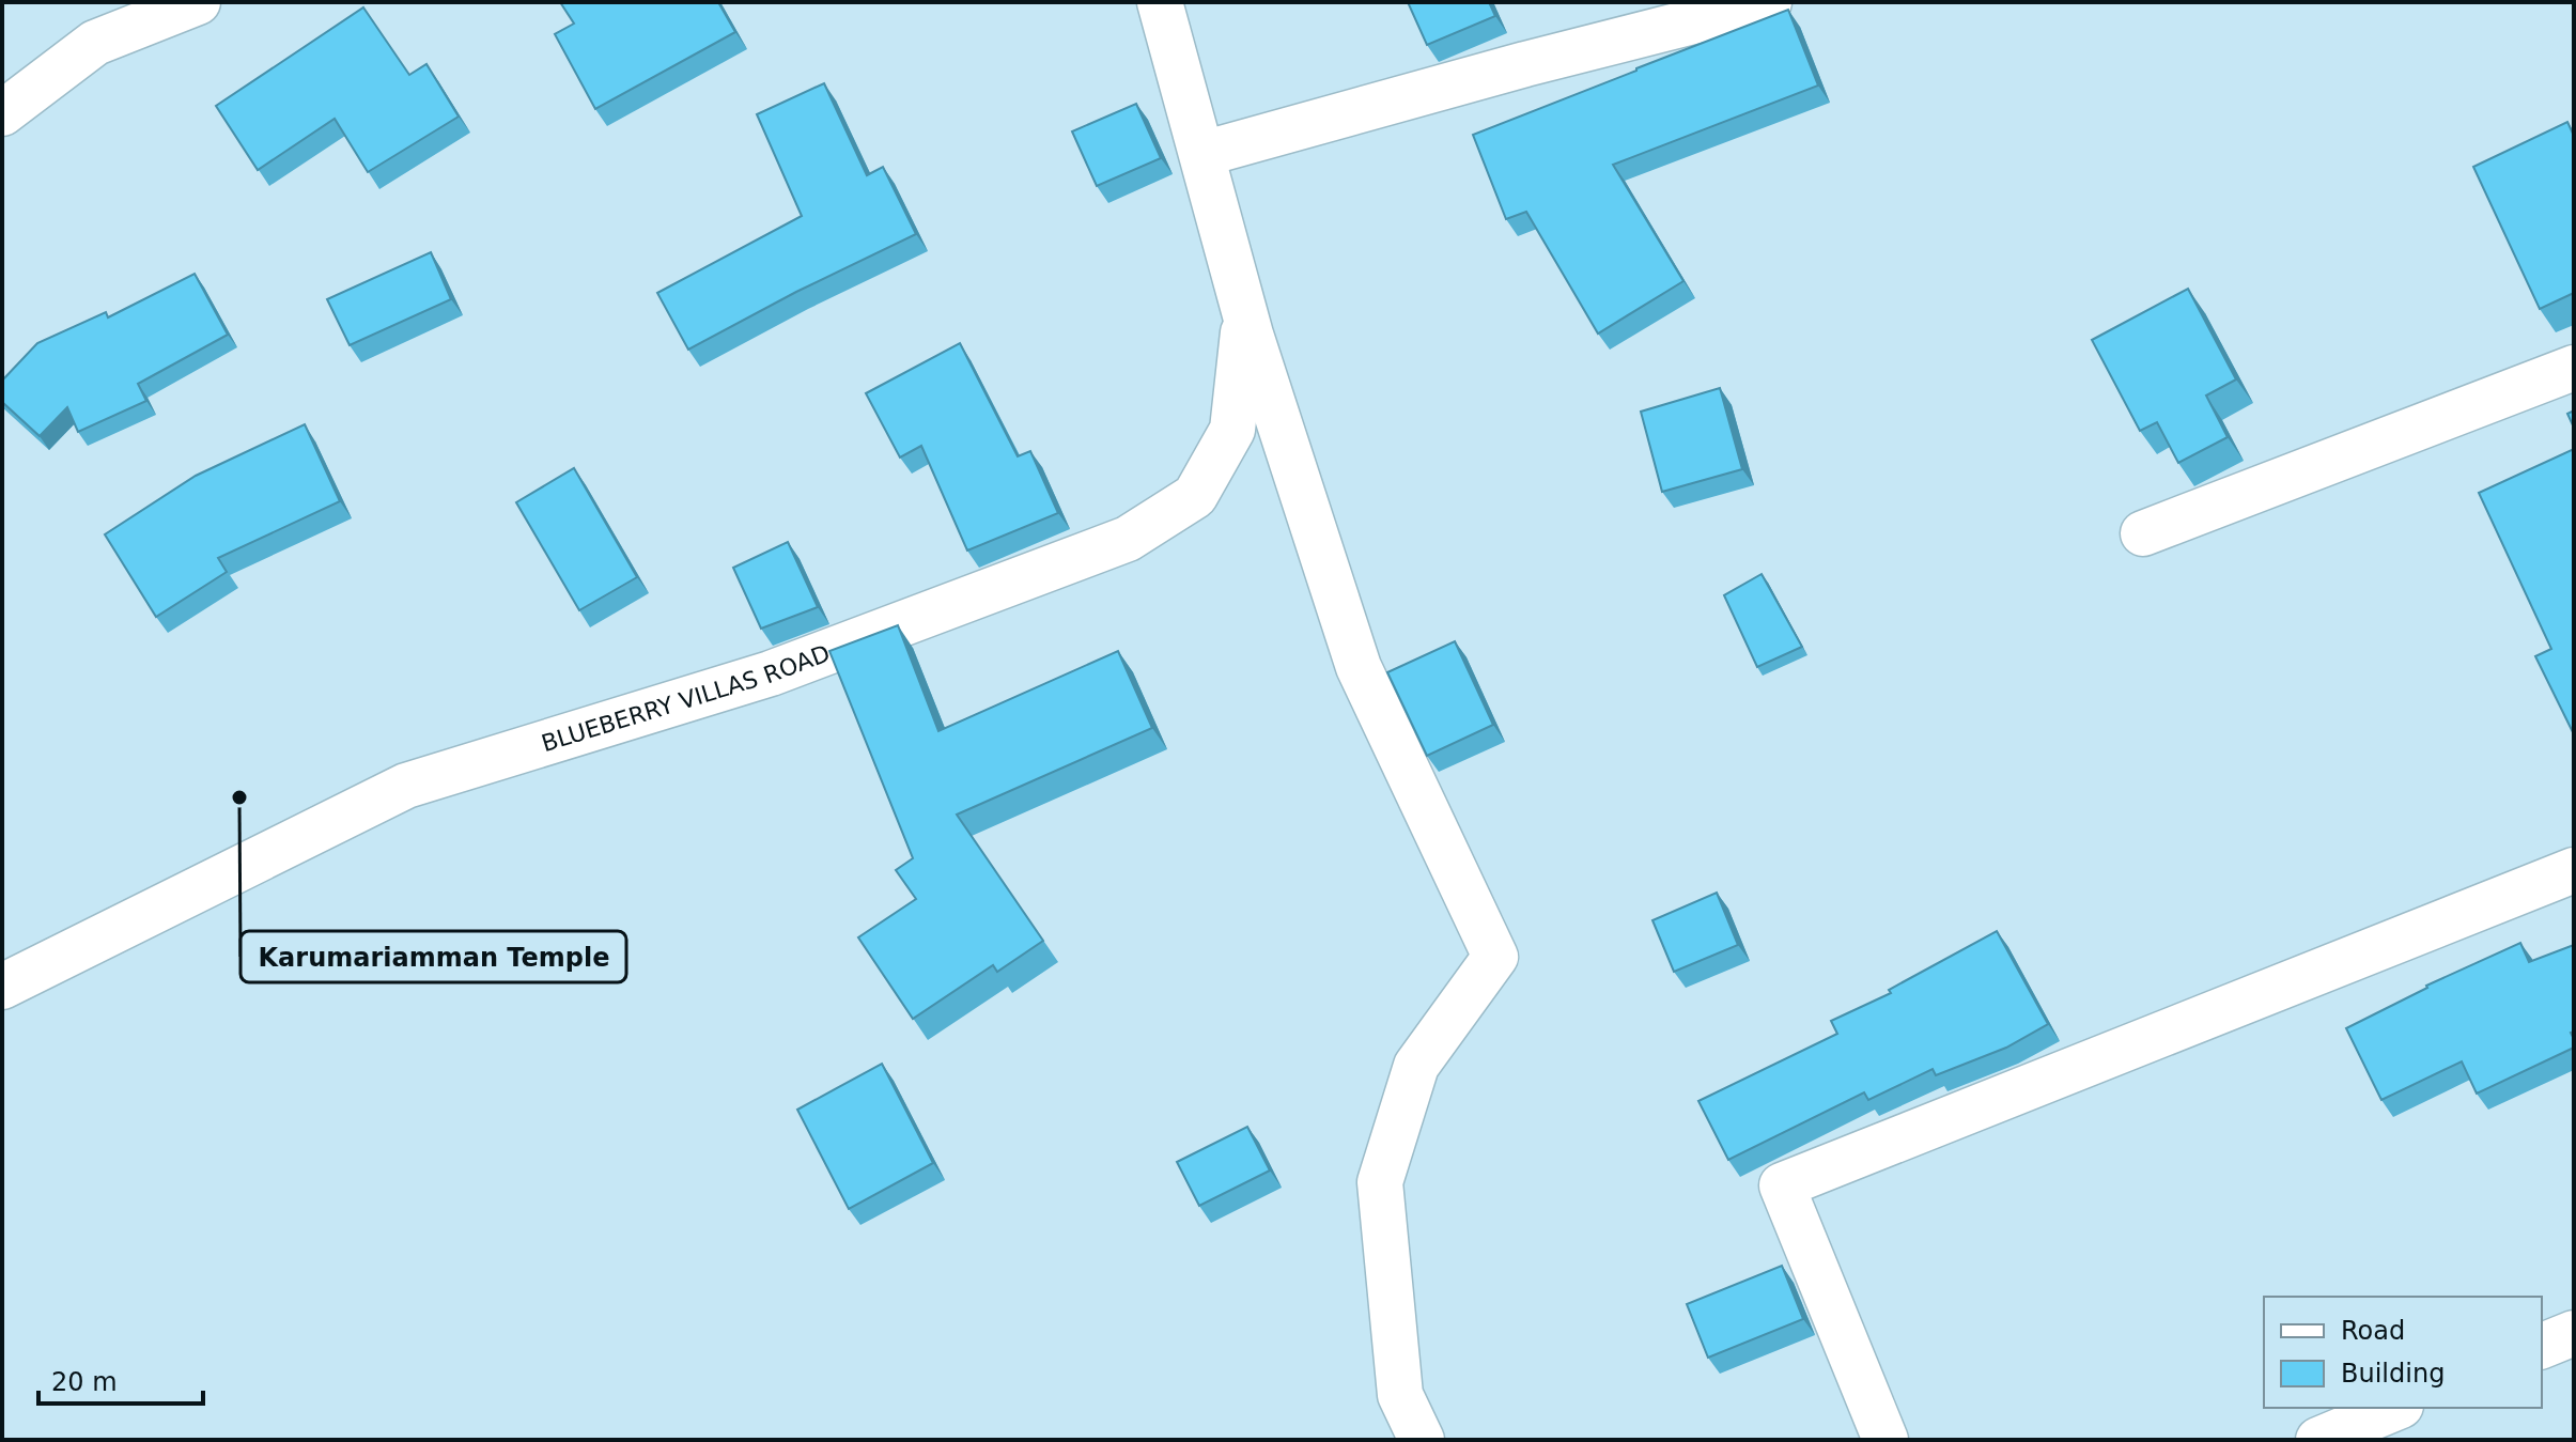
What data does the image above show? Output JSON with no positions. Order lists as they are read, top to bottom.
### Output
{
  "streets": {
    "street": ["BLUEBERRY VILLAS ROAD"]
  },
  "places": ["Karumariamman Temple"],
  "legend": ["Road", "Building"],
  "scale_bar": "20 m"
}
